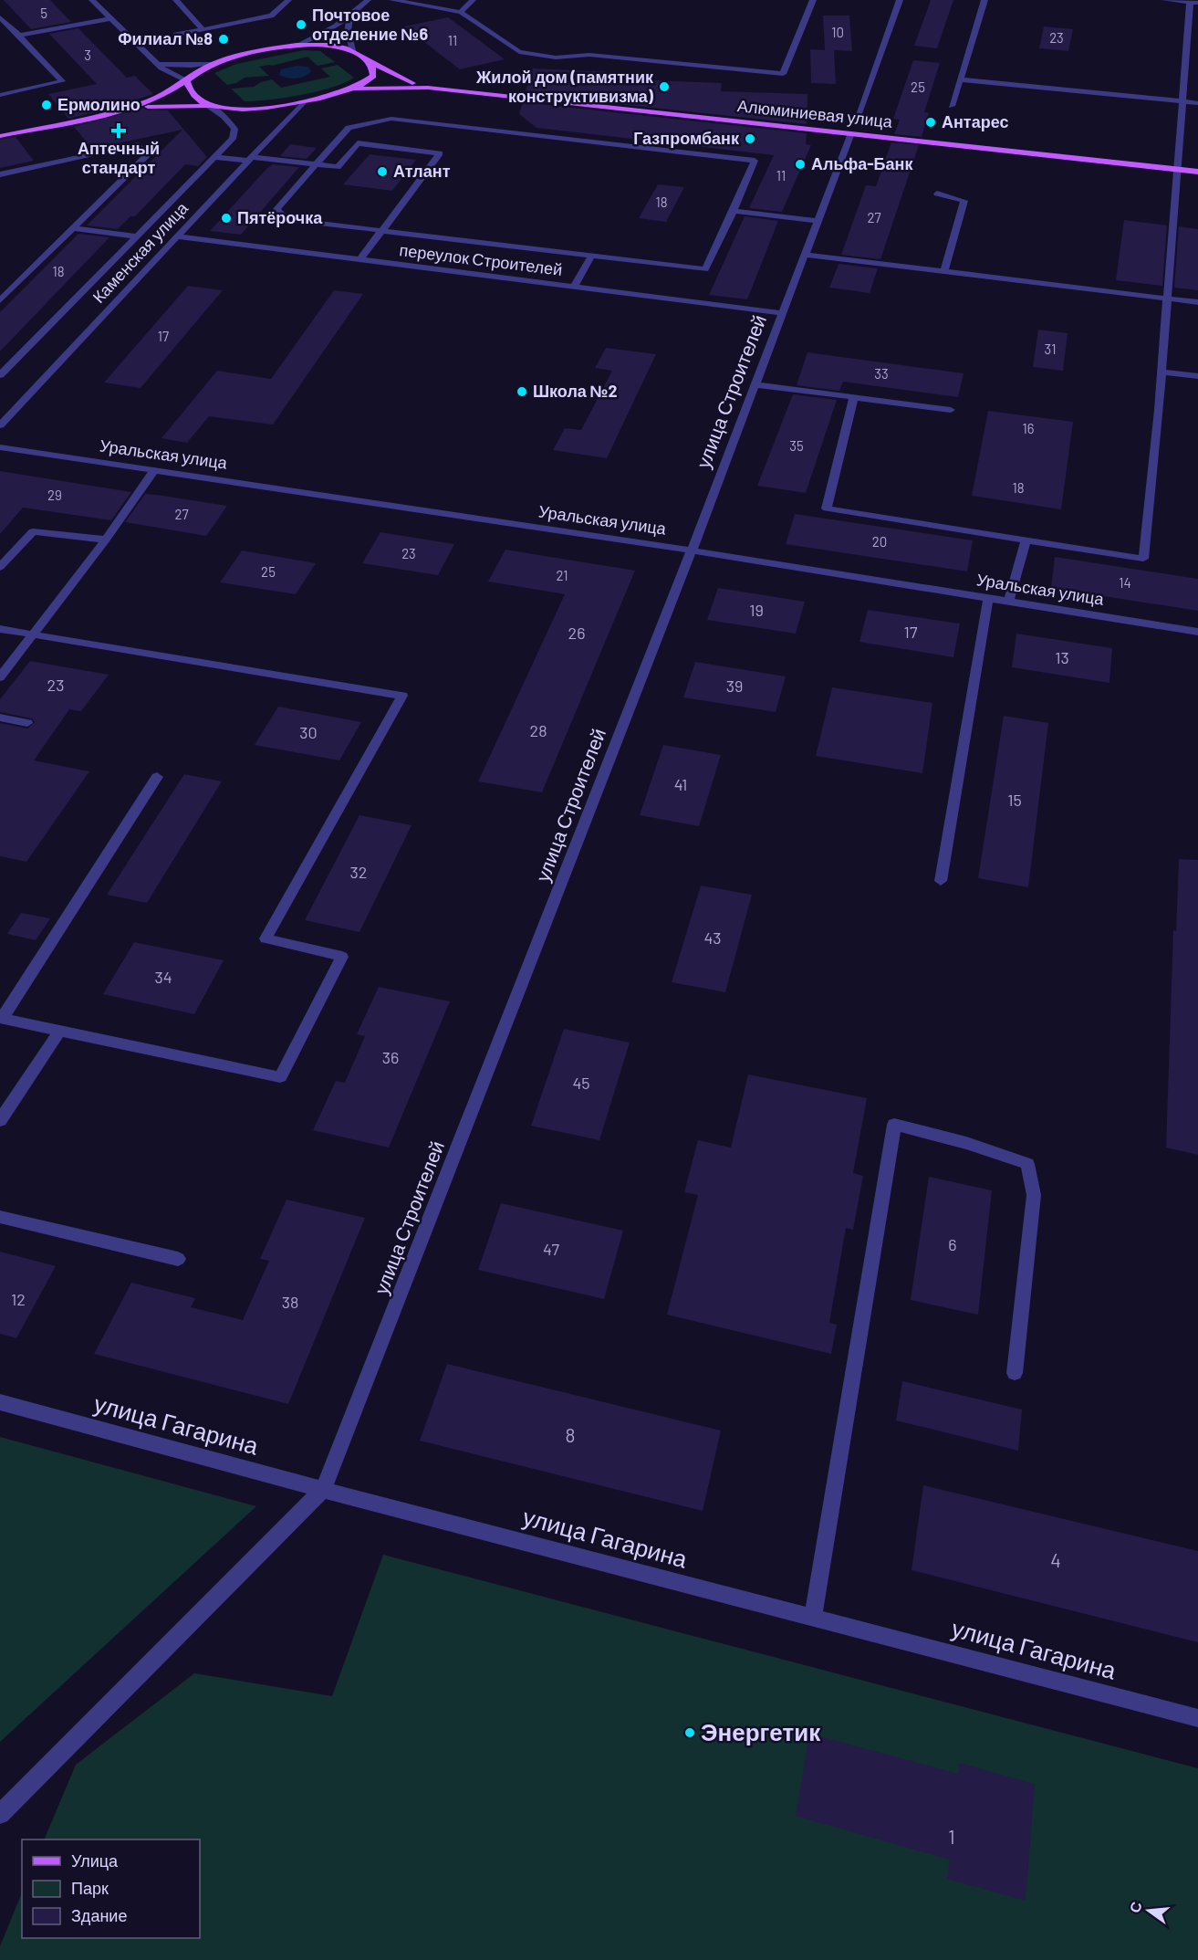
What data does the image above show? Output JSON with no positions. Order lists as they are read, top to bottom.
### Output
{
  "streets": {
    "main road": ["Алюминиевая улица"],
    "street": [
      "Каменская улица",
      "переулок Строителей",
      "улица Строителей",
      "Уральская улица",
      "улица Гагарина"
    ]
  },
  "crossings": [
    ["Алюминиевая улица", "улица Строителей"],
    ["Каменская улица", "переулок Строителей"],
    ["переулок Строителей", "улица Строителей"],
    ["улица Строителей", "Уральская улица"],
    ["улица Строителей", "улица Гагарина"]
  ],
  "places": {
    "other": [
      "Почтовое отделение №6",
      "Филиал №8",
      "Жилой дом (памятник конструктивизма)",
      "Ермолино",
      "Антарес",
      "Газпромбанк",
      "Альфа-Банк",
      "Атлант",
      "Пятёрочка",
      "Школа №2",
      "Энергетик"
    ],
    "health": ["Аптечный стандарт"]
  },
  "house_numbers": [
    "5",
    "10",
    "23",
    "11",
    "3",
    "25",
    "11",
    "18",
    "27",
    "18",
    "17",
    "31",
    "33",
    "16",
    "35",
    "18",
    "29",
    "27",
    "20",
    "23",
    "25",
    "21",
    "14",
    "19",
    "17",
    "26",
    "13",
    "23",
    "39",
    "28",
    "30",
    "41",
    "15",
    "32",
    "43",
    "34",
    "36",
    "45",
    "6",
    "47",
    "12",
    "38",
    "8",
    "4",
    "1"
  ],
  "legend": ["Улица", "Парк", "Здание"],
  "north": "left"
}
